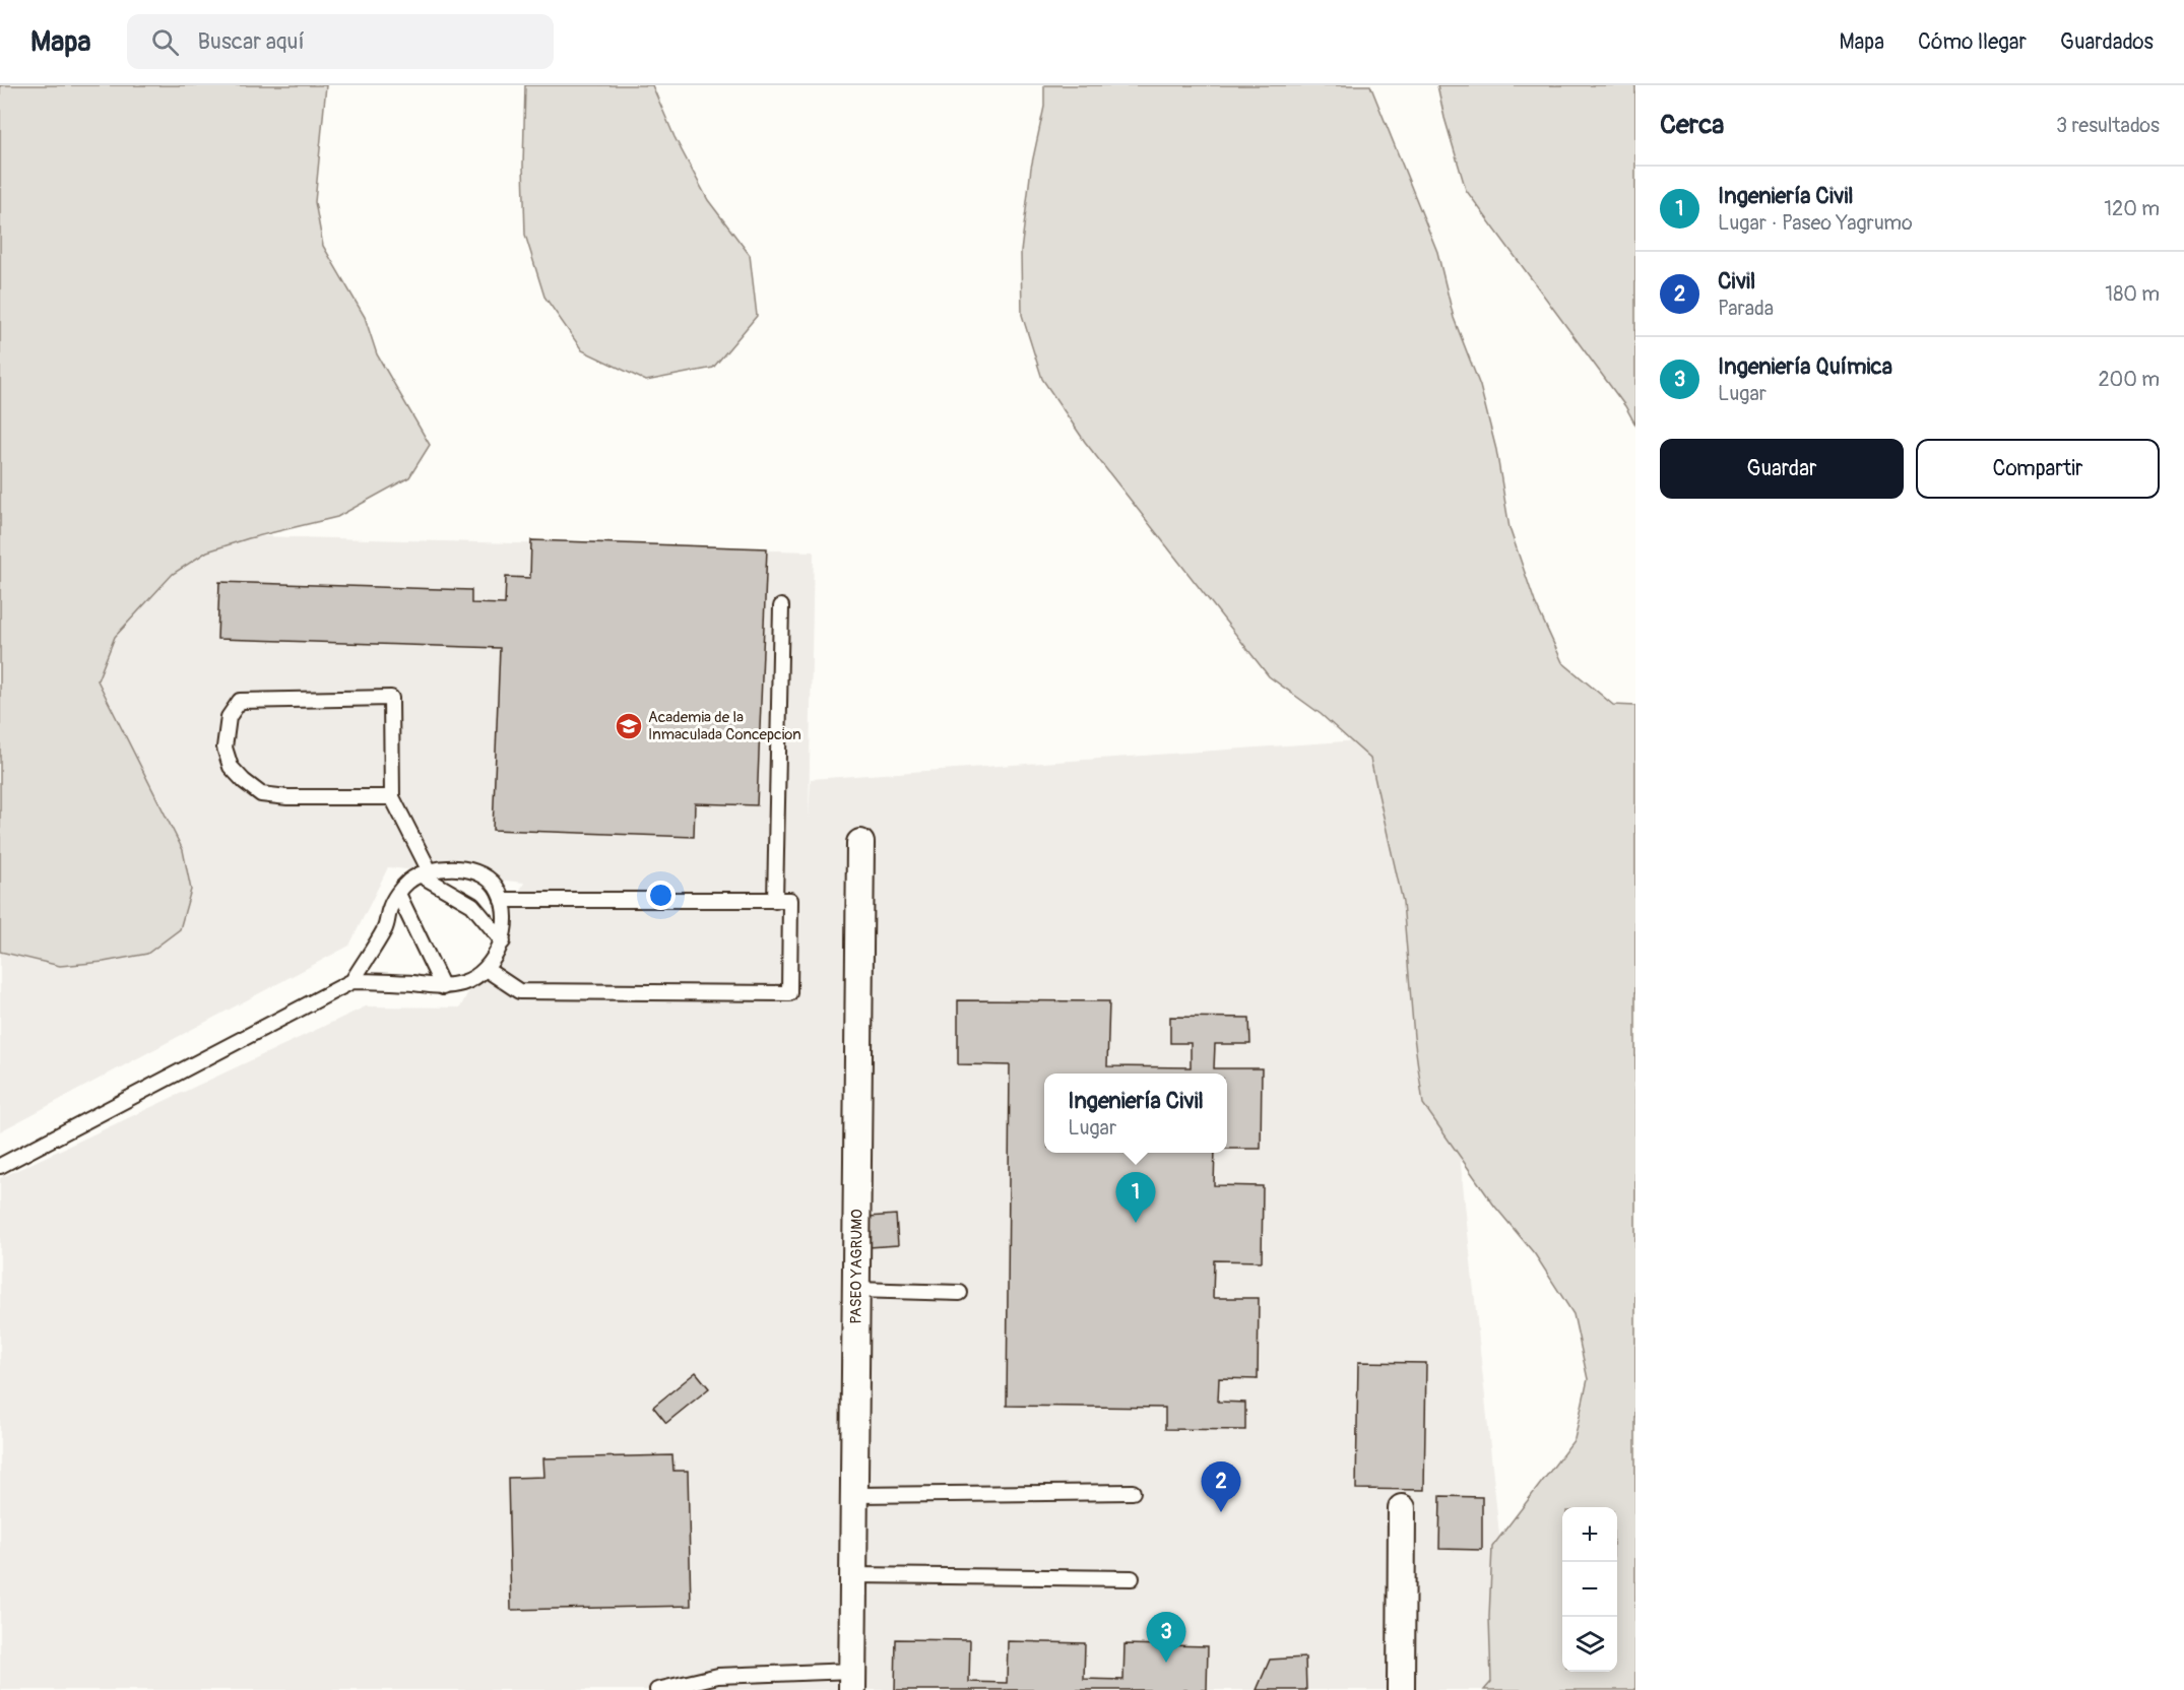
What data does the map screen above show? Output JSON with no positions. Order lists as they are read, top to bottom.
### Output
{
  "streets": {
    "street": ["PASEO YAGRUMO"]
  },
  "places": {
    "school or university": ["Academia de la Inmaculada Concepcion"]
  },
  "page": {
    "header": "Mapa",
    "search": "Buscar aquí",
    "nav": ["Mapa", "Cómo llegar", "Guardados"],
    "heading": ["Cerca", "3 resultados"],
    "list": [
      {
        "mark": "1",
        "name": "Ingeniería Civil",
        "note": "Lugar · Paseo Yagrumo",
        "value": "120 m"
      },
      {
        "mark": "2",
        "name": "Civil",
        "note": "Parada",
        "value": "180 m"
      },
      {
        "mark": "3",
        "name": "Ingeniería Química",
        "note": "Lugar",
        "value": "200 m"
      }
    ],
    "buttons": ["Guardar", "Compartir"],
    "popup": ["Ingeniería Civil", "Lugar"],
    "pins": ["1", "2", "3"],
    "map_buttons": ["+", "−"]
  }
}
